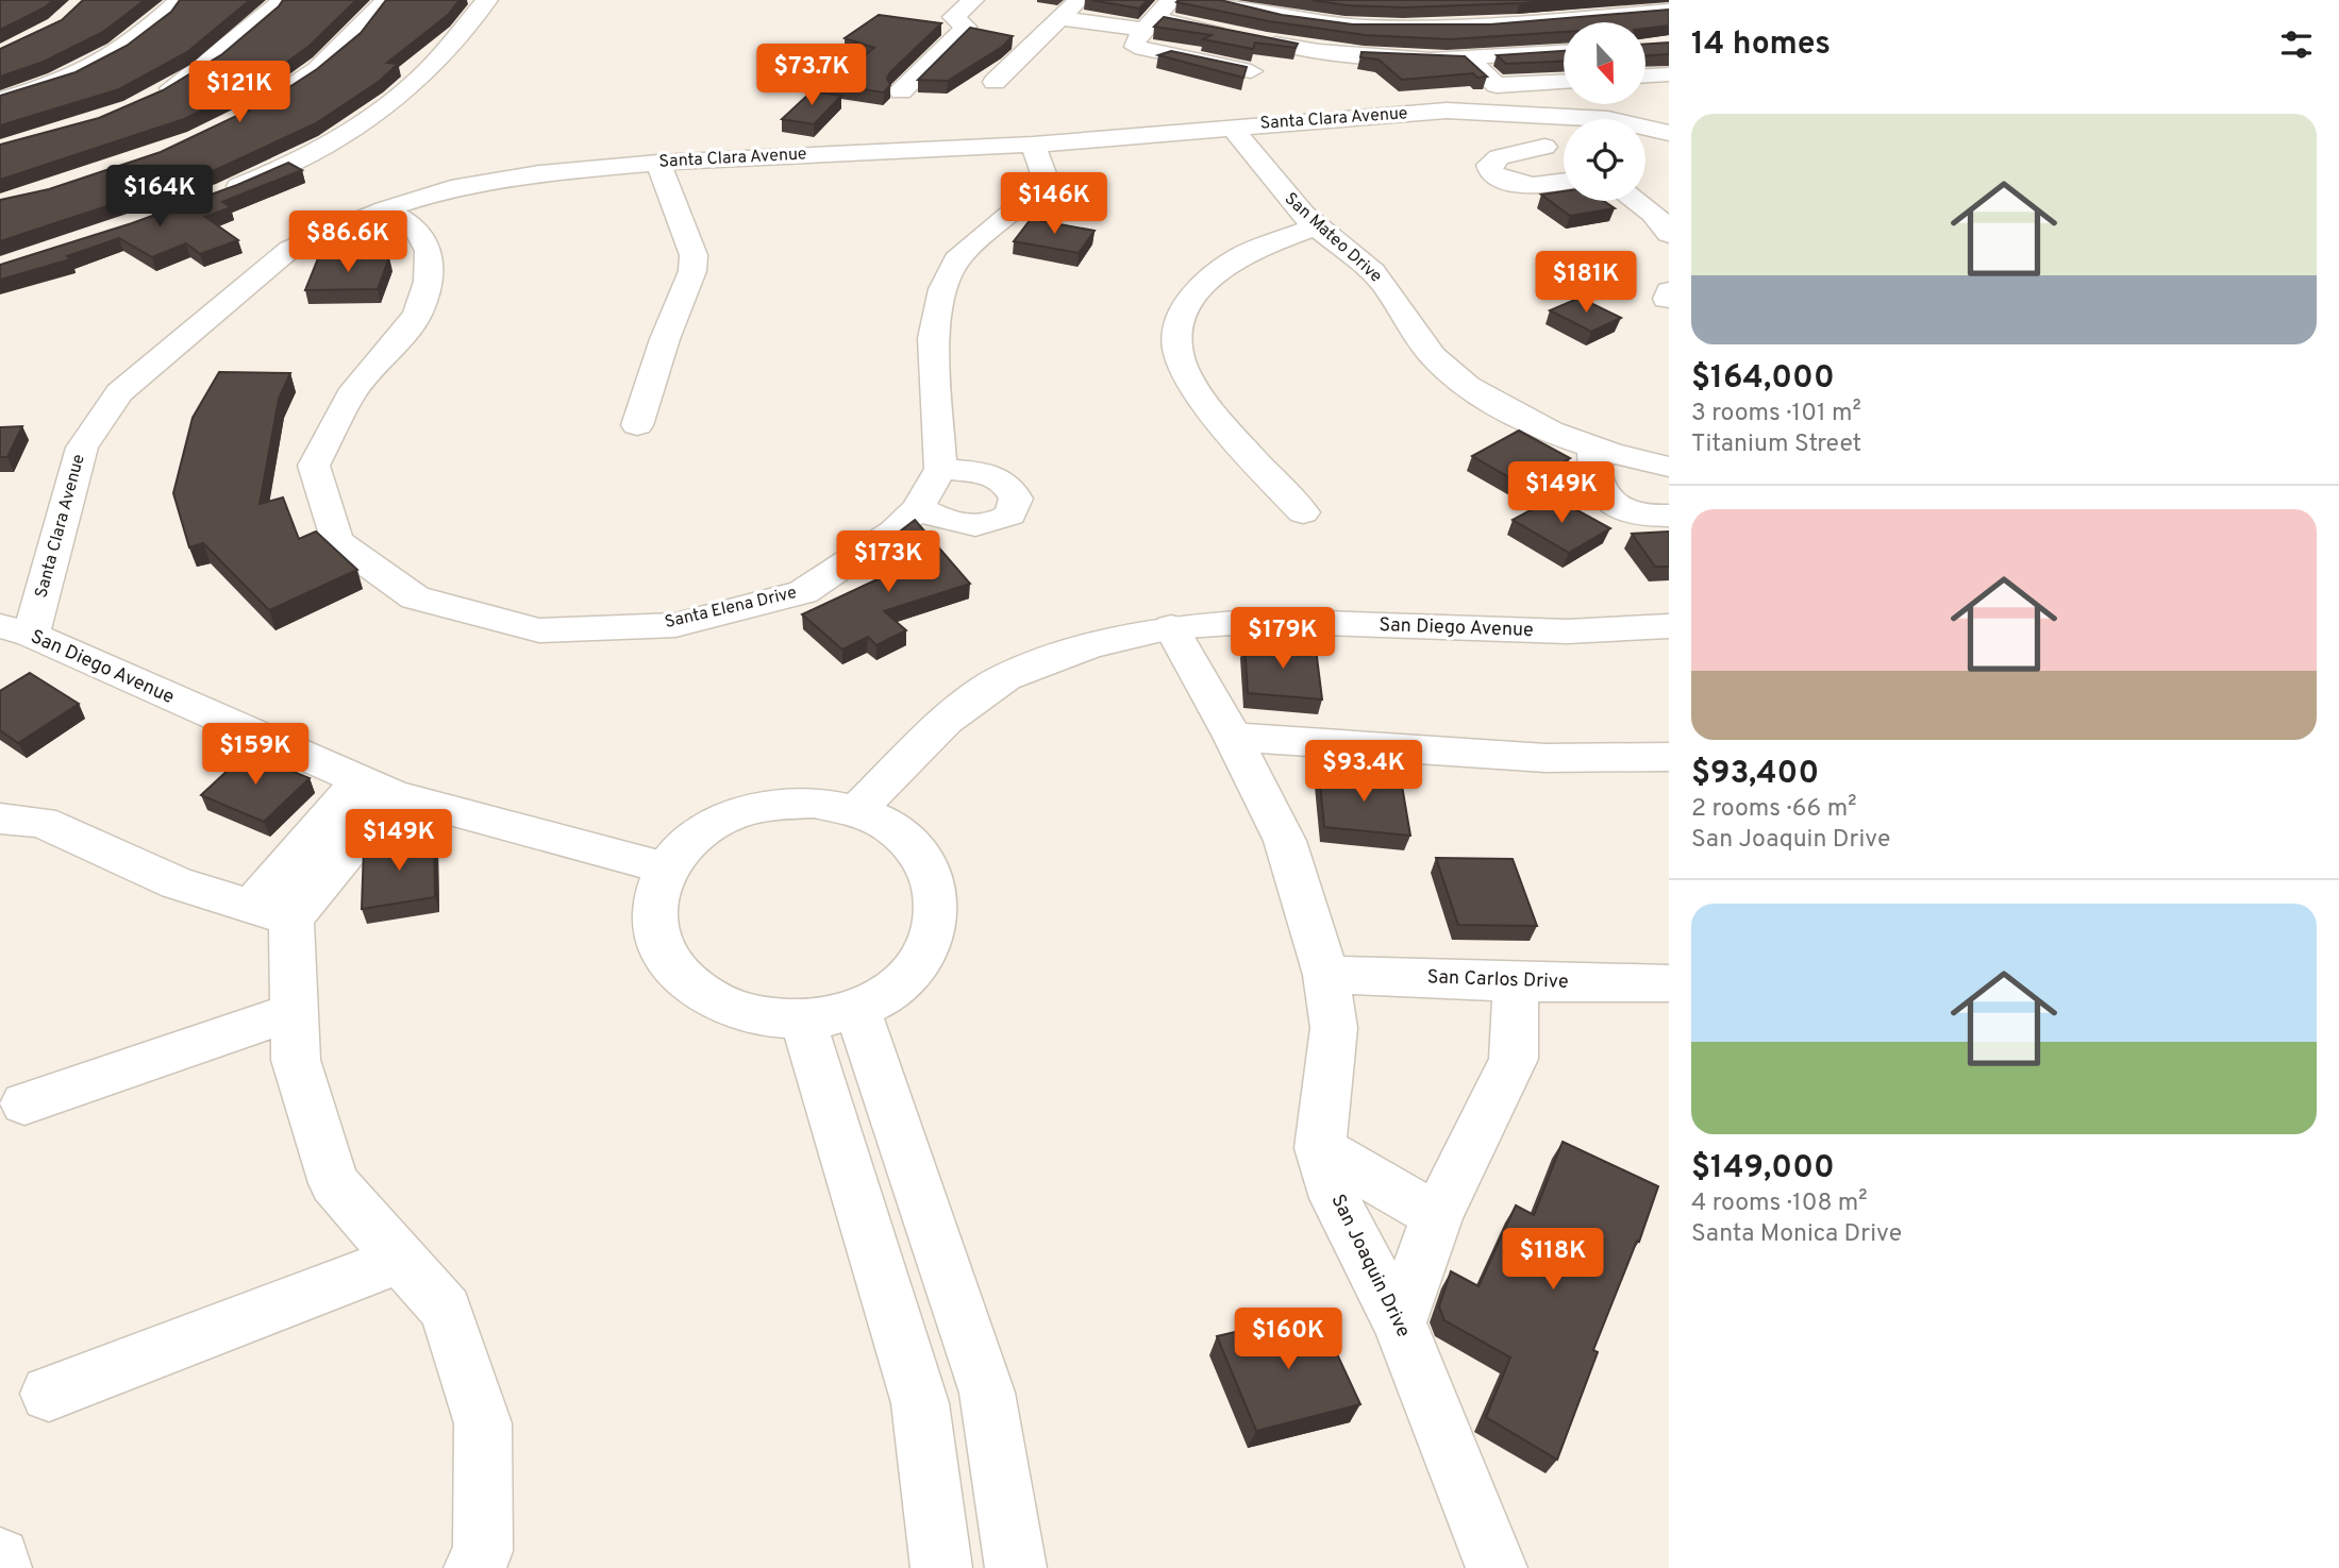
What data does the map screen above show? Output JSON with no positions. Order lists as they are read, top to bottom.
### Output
{
  "streets": {
    "street": [
      "Santa Clara Avenue",
      "San Mateo Drive",
      "Santa Elena Drive",
      "San Diego Avenue",
      "San Carlos Drive",
      "San Joaquin Drive"
    ]
  },
  "crossings": [
    ["Santa Clara Avenue", "San Mateo Drive"],
    ["Santa Clara Avenue", "Santa Elena Drive"],
    ["Santa Clara Avenue", "San Diego Avenue"],
    ["San Diego Avenue", "San Joaquin Drive"],
    ["San Carlos Drive", "San Joaquin Drive"]
  ],
  "north": "bottom",
  "page": {
    "heading": "14 homes",
    "price": [
      "$73.7K",
      "$121K",
      "$164K",
      "$146K",
      "$86.6K",
      "$181K",
      "$149K",
      "$173K",
      "$179K",
      "$159K",
      "$93.4K",
      "$149K",
      "$118K",
      "$160K"
    ],
    "list": [
      {
        "name": "$164,000",
        "note": "3 rooms · 101 m² · Titanium Street"
      },
      {
        "name": "$93,400",
        "note": "2 rooms · 66 m² · San Joaquin Drive"
      },
      {
        "name": "$149,000",
        "note": "4 rooms · 108 m² · Santa Monica Drive"
      }
    ]
  }
}
